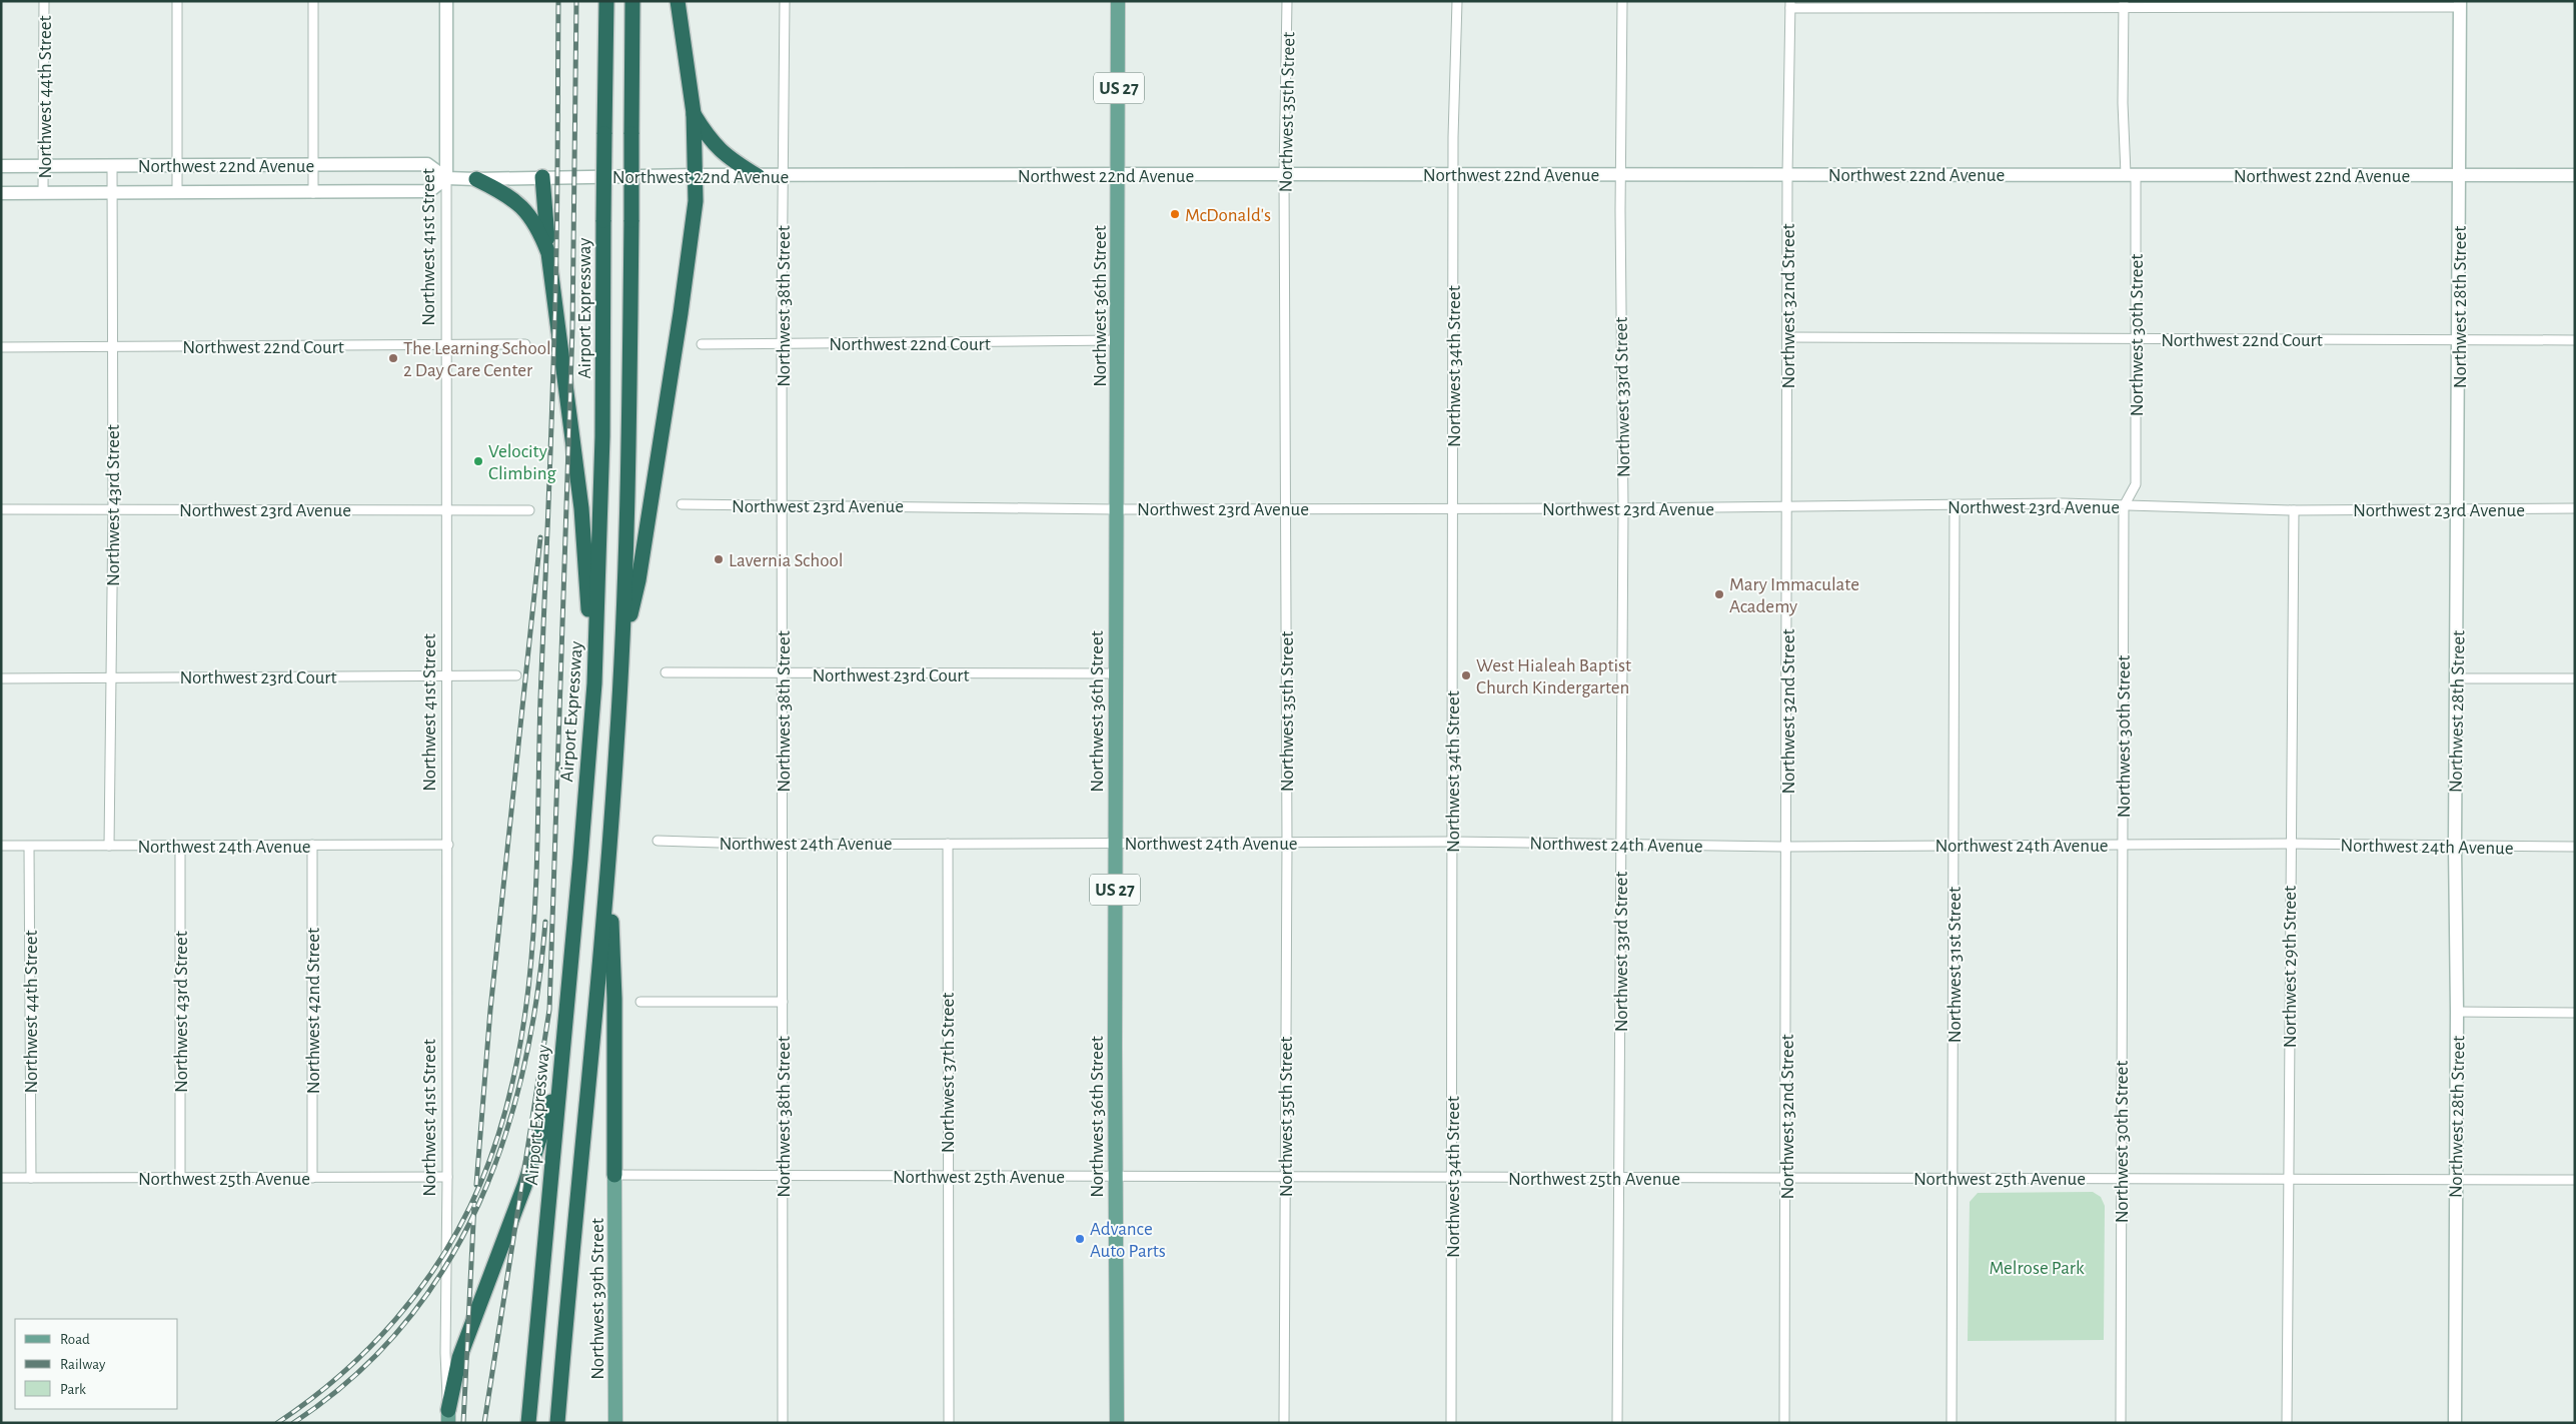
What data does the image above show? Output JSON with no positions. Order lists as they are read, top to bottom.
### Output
{
  "streets": {
    "highway": ["Airport Expressway"],
    "main road": [
      "US 27",
      "Northwest 22nd Avenue",
      "Northwest 41st Street",
      "Northwest 36th Street",
      "Northwest 28th Street",
      "Northwest 39th Street"
    ],
    "street": [
      "Northwest 44th Street",
      "Northwest 35th Street",
      "Northwest 38th Street",
      "Northwest 32nd Street",
      "Northwest 30th Street",
      "Northwest 22nd Court",
      "Northwest 34th Street",
      "Northwest 33rd Street",
      "Northwest 43rd Street",
      "Northwest 23rd Avenue",
      "Northwest 23rd Court",
      "Northwest 24th Avenue",
      "Northwest 31st Street",
      "Northwest 29th Street",
      "Northwest 42nd Street",
      "Northwest 37th Street",
      "Northwest 25th Avenue"
    ]
  },
  "crossings": [
    ["Northwest 44th Street", "Northwest 22nd Avenue"],
    ["Northwest 44th Street", "Northwest 24th Avenue"],
    ["Northwest 44th Street", "Northwest 25th Avenue"],
    ["Northwest 35th Street", "Northwest 22nd Avenue"],
    ["Northwest 35th Street", "Northwest 23rd Avenue"],
    ["Northwest 35th Street", "Northwest 24th Avenue"],
    ["Northwest 35th Street", "Northwest 25th Avenue"],
    ["Northwest 22nd Avenue", "Northwest 41st Street"],
    ["Northwest 22nd Avenue", "Northwest 38th Street"],
    ["Northwest 22nd Avenue", "Northwest 36th Street"],
    ["Northwest 22nd Avenue", "Northwest 32nd Street"],
    ["Northwest 22nd Avenue", "Northwest 28th Street"],
    ["Northwest 22nd Avenue", "Northwest 30th Street"],
    ["Northwest 22nd Avenue", "Northwest 34th Street"],
    ["Northwest 22nd Avenue", "Northwest 33rd Street"],
    ["Northwest 22nd Avenue", "Northwest 43rd Street"],
    ["Northwest 41st Street", "Northwest 22nd Court"],
    ["Northwest 41st Street", "Northwest 23rd Avenue"],
    ["Northwest 41st Street", "Northwest 23rd Court"],
    ["Northwest 41st Street", "Northwest 24th Avenue"],
    ["Northwest 41st Street", "Northwest 25th Avenue"],
    ["Northwest 38th Street", "Northwest 22nd Court"],
    ["Northwest 38th Street", "Northwest 23rd Avenue"],
    ["Northwest 38th Street", "Northwest 23rd Court"],
    ["Northwest 38th Street", "Northwest 24th Avenue"],
    ["Northwest 38th Street", "Northwest 25th Avenue"],
    ["Northwest 36th Street", "Northwest 22nd Court"],
    ["Northwest 36th Street", "Northwest 23rd Avenue"],
    ["Northwest 36th Street", "Northwest 23rd Court"],
    ["Northwest 36th Street", "Northwest 24th Avenue"],
    ["Northwest 36th Street", "Northwest 25th Avenue"],
    ["Northwest 32nd Street", "Northwest 22nd Court"],
    ["Northwest 32nd Street", "Northwest 23rd Avenue"],
    ["Northwest 32nd Street", "Northwest 24th Avenue"],
    ["Northwest 32nd Street", "Northwest 25th Avenue"],
    ["Northwest 28th Street", "Northwest 22nd Court"],
    ["Northwest 28th Street", "Northwest 23rd Avenue"],
    ["Northwest 28th Street", "Northwest 24th Avenue"],
    ["Northwest 28th Street", "Northwest 25th Avenue"],
    ["Northwest 30th Street", "Northwest 22nd Court"],
    ["Northwest 30th Street", "Northwest 23rd Avenue"],
    ["Northwest 30th Street", "Northwest 24th Avenue"],
    ["Northwest 30th Street", "Northwest 25th Avenue"],
    ["Northwest 22nd Court", "Northwest 43rd Street"],
    ["Northwest 34th Street", "Northwest 23rd Avenue"],
    ["Northwest 34th Street", "Northwest 24th Avenue"],
    ["Northwest 34th Street", "Northwest 25th Avenue"],
    ["Northwest 33rd Street", "Northwest 23rd Avenue"],
    ["Northwest 33rd Street", "Northwest 24th Avenue"],
    ["Northwest 33rd Street", "Northwest 25th Avenue"],
    ["Northwest 43rd Street", "Northwest 23rd Avenue"],
    ["Northwest 43rd Street", "Northwest 23rd Court"],
    ["Northwest 43rd Street", "Northwest 24th Avenue"],
    ["Northwest 43rd Street", "Northwest 25th Avenue"],
    ["Northwest 23rd Avenue", "Northwest 31st Street"],
    ["Northwest 23rd Avenue", "Northwest 29th Street"],
    ["Northwest 24th Avenue", "Northwest 31st Street"],
    ["Northwest 24th Avenue", "Northwest 29th Street"],
    ["Northwest 24th Avenue", "Northwest 42nd Street"],
    ["Northwest 24th Avenue", "Northwest 37th Street"],
    ["Northwest 31st Street", "Northwest 25th Avenue"],
    ["Northwest 29th Street", "Northwest 25th Avenue"],
    ["Northwest 42nd Street", "Northwest 25th Avenue"],
    ["Northwest 37th Street", "Northwest 25th Avenue"],
    ["Northwest 25th Avenue", "Northwest 39th Street"]
  ],
  "parks": ["Melrose Park"],
  "places": [
    "McDonald's",
    "The Learning School 2 Day Care Center",
    "Velocity Climbing",
    "Lavernia School",
    "Mary Immaculate Academy",
    "West Hialeah Baptist Church Kindergarten",
    "Advance Auto Parts"
  ],
  "legend": ["Road", "Railway", "Park"]
}
